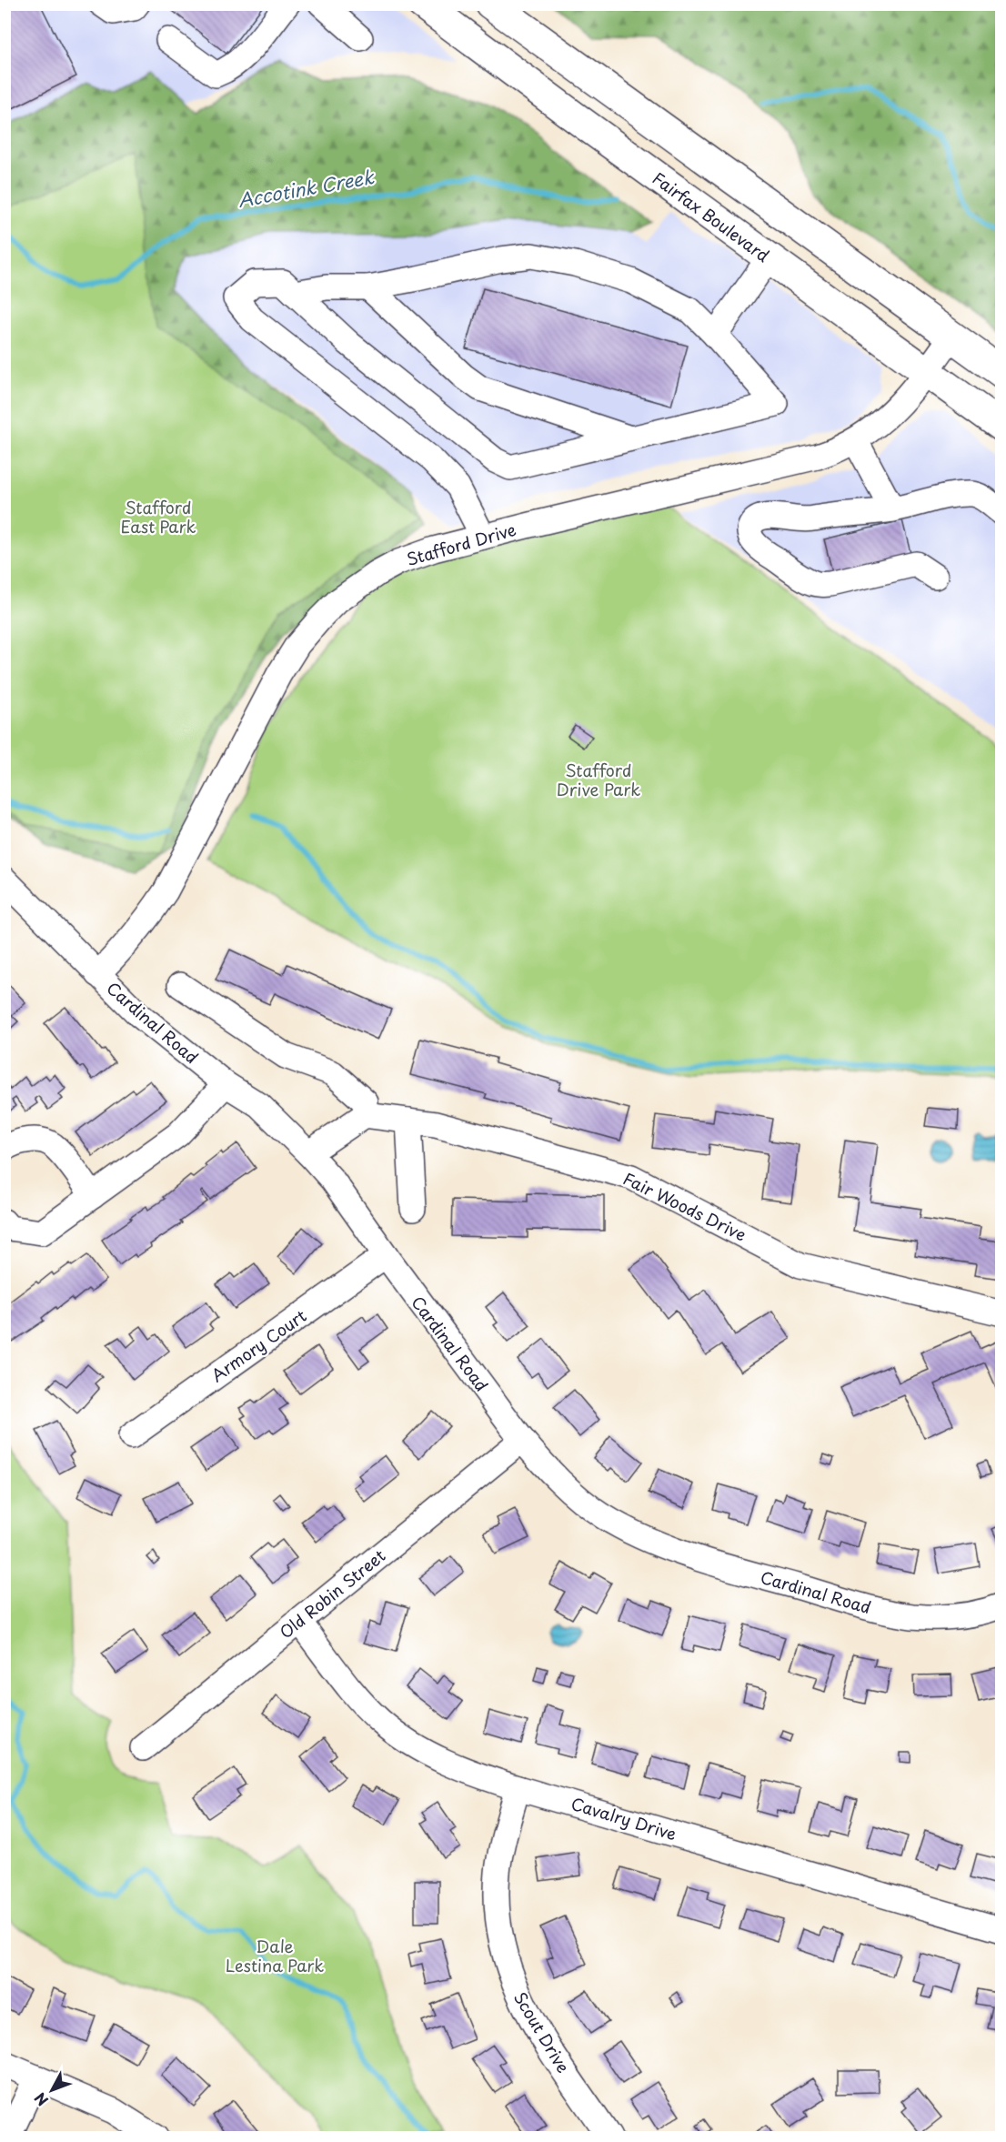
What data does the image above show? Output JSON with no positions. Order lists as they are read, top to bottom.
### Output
{
  "streets": {
    "main road": ["Fairfax Boulevard"],
    "street": [
      "Stafford Drive",
      "Cardinal Road",
      "Fair Woods Drive",
      "Armory Court",
      "Old Robin Street",
      "Cavalry Drive",
      "Scout Drive"
    ]
  },
  "crossings": [
    ["Fairfax Boulevard", "Stafford Drive"],
    ["Stafford Drive", "Cardinal Road"],
    ["Cardinal Road", "Armory Court"],
    ["Cardinal Road", "Old Robin Street"],
    ["Old Robin Street", "Cavalry Drive"],
    ["Cavalry Drive", "Scout Drive"]
  ],
  "water": ["Accotink Creek"],
  "parks": ["Stafford East Park", "Stafford Drive Park", "Dale Lestina Park"],
  "north": "bottom left"
}
